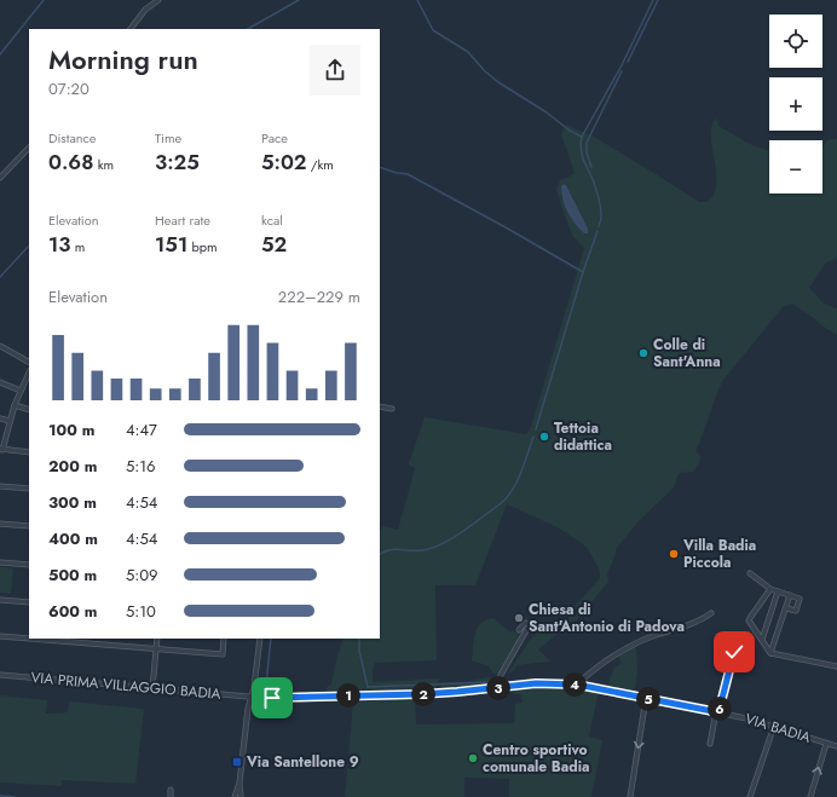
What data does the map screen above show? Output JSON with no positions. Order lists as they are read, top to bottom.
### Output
{
  "streets": {
    "street": ["VIA PRIMA VILLAGGIO BADIA", "VIA BADIA"]
  },
  "crossings": [
    ["VIA PRIMA VILLAGGIO BADIA", "VIA BADIA"]
  ],
  "places": {
    "other": [
      "Colle di Sant'Anna",
      "Tettoia didattica",
      "Villa Badia Piccola",
      "Chiesa di Sant'Antonio di Padova",
      "Centro sportivo comunale Badia"
    ],
    "transit": ["Via Santellone 9"]
  },
  "page": {
    "map_buttons": ["+", "−"],
    "heading": ["Morning run", "07:20"],
    "stats": [
      ["Distance", "0.68 km"],
      ["Time", "3:25"],
      ["Pace", "5:02 /km"],
      ["Elevation", "13 m"],
      ["Heart rate", "151 bpm"],
      ["kcal", "52"]
    ],
    "chart": ["Elevation", "222–229 m"],
    "list": [
      {
        "name": "100 m",
        "note": "4:47"
      },
      {
        "name": "200 m",
        "note": "5:16"
      },
      {
        "name": "300 m",
        "note": "4:54"
      },
      {
        "name": "400 m",
        "note": "4:54"
      },
      {
        "name": "500 m",
        "note": "5:09"
      },
      {
        "name": "600 m",
        "note": "5:10"
      }
    ],
    "pins": [
      "4",
      "3",
      "2",
      "1",
      "5",
      "6"
    ]
  }
}
